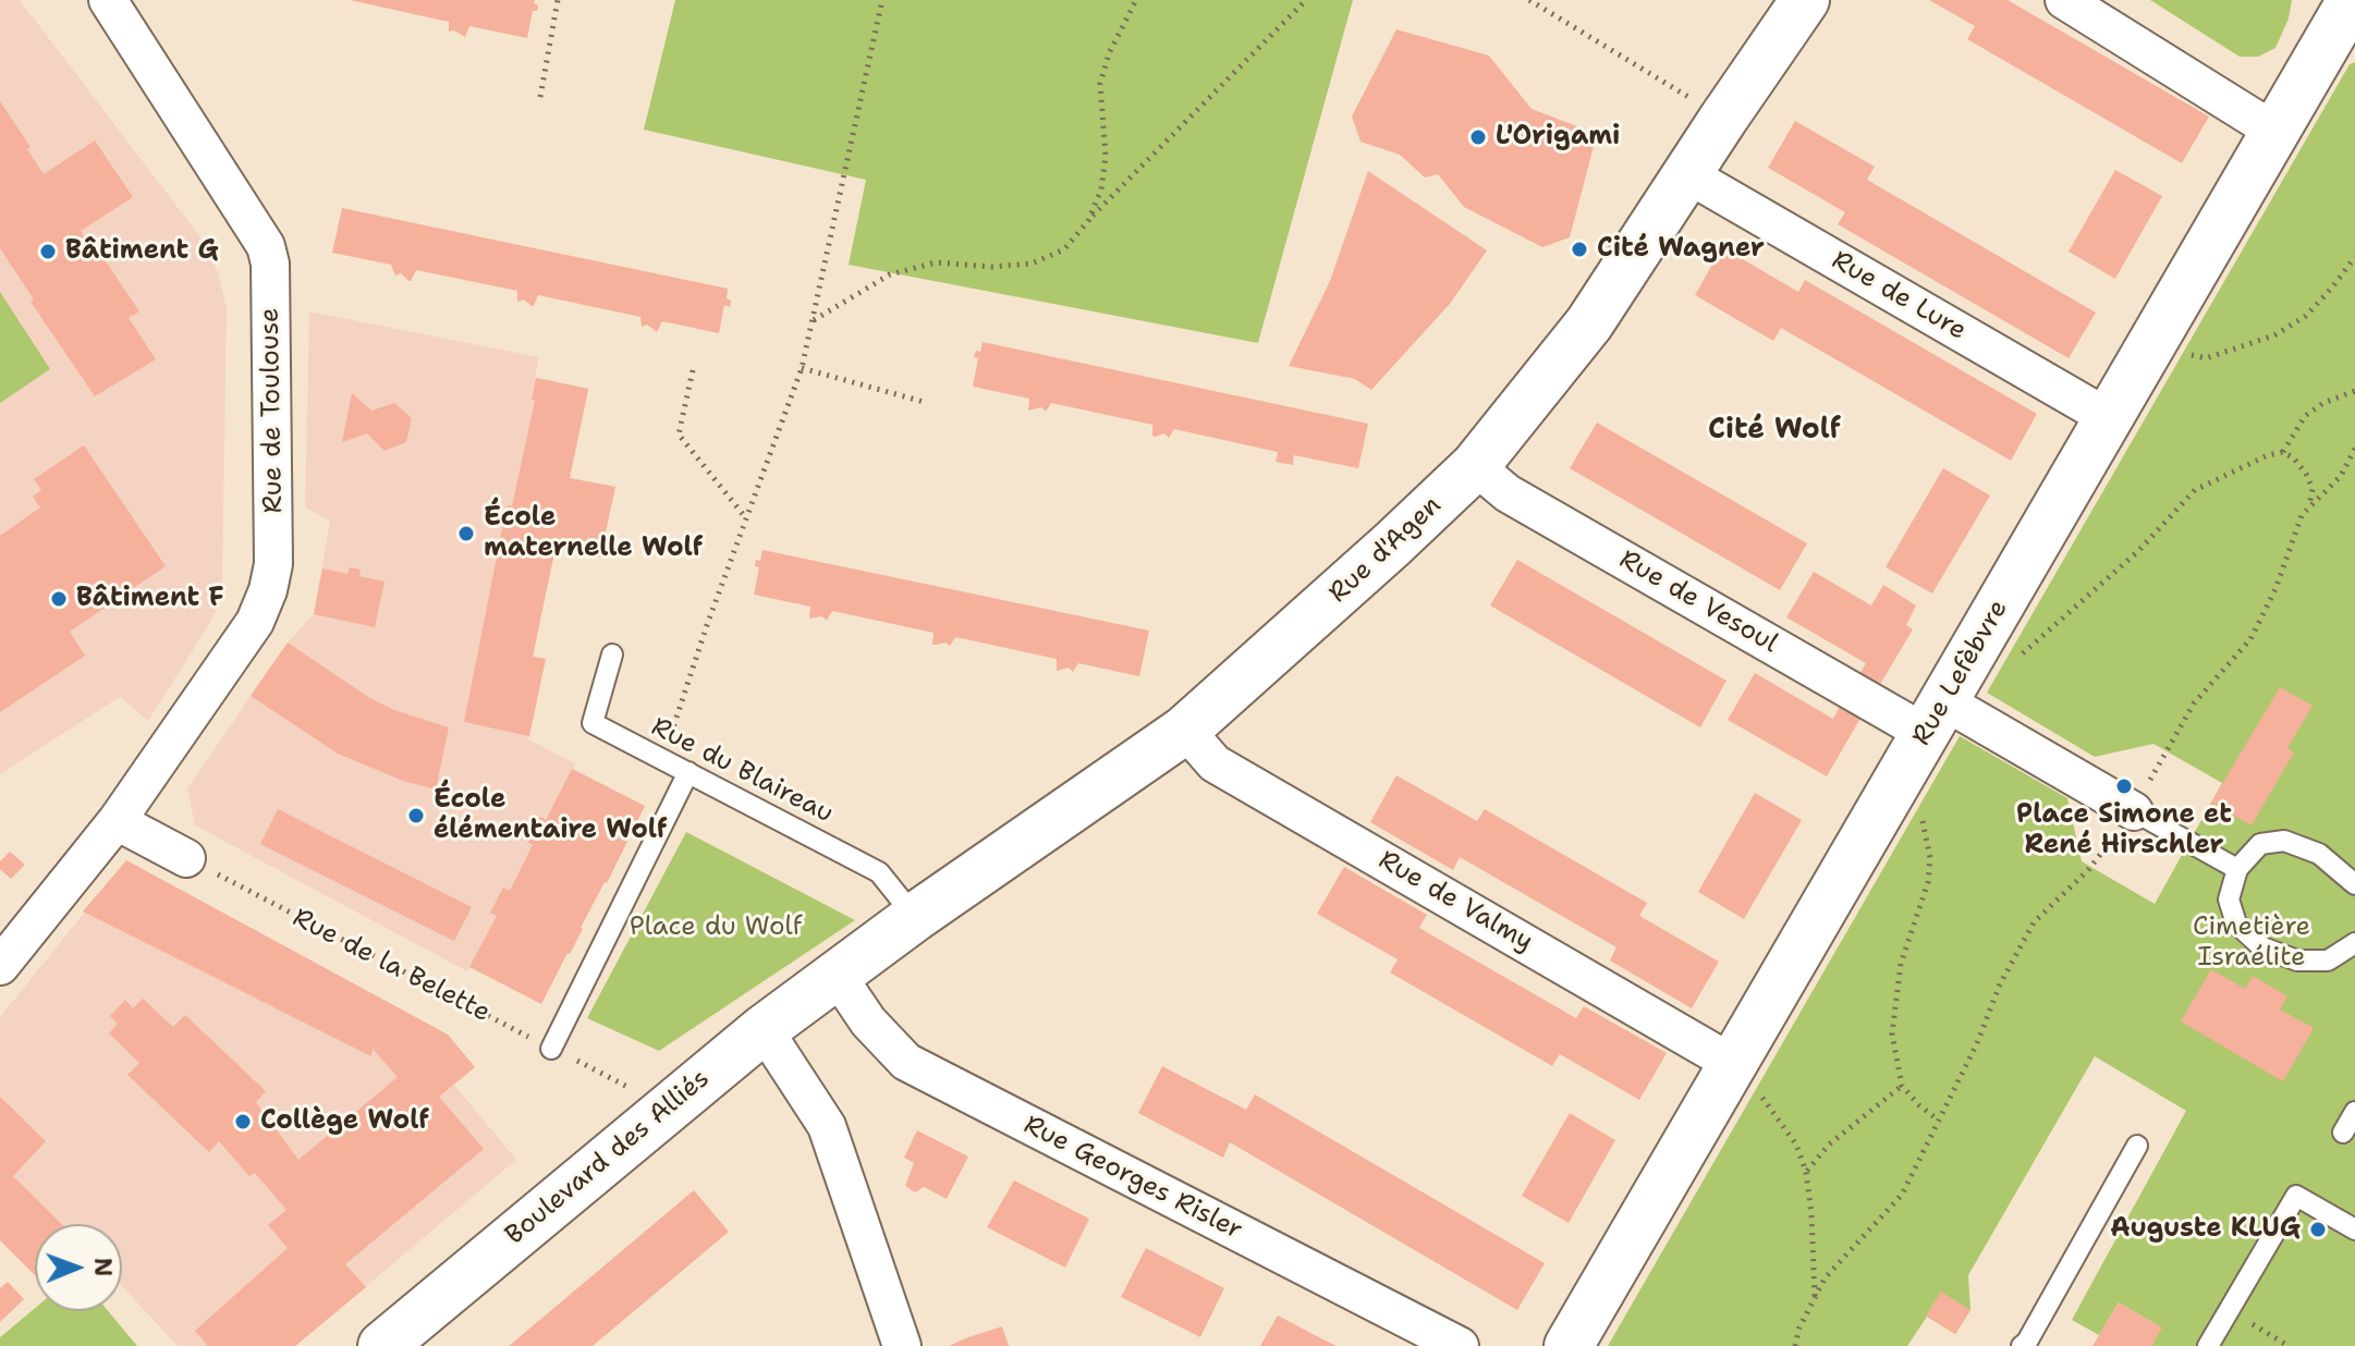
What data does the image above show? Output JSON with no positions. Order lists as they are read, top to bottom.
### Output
{
  "streets": {
    "main road": ["Rue d'Agen", "Rue Lefèbvre", "Boulevard des Alliés"],
    "street": [
      "Rue de Lure",
      "Rue de Toulouse",
      "Rue de Vesoul",
      "Rue de Valmy",
      "Rue Georges Risler"
    ],
    "lane": ["Rue du Blaireau"],
    "path": ["Rue de la Belette"]
  },
  "crossings": [
    ["Rue de Lure", "Rue d'Agen"],
    ["Rue de Lure", "Rue Lefèbvre"],
    ["Rue d'Agen", "Rue de Vesoul"],
    ["Rue d'Agen", "Rue du Blaireau"],
    ["Rue d'Agen", "Rue de Valmy"],
    ["Rue d'Agen", "Boulevard des Alliés"],
    ["Rue d'Agen", "Rue Georges Risler"],
    ["Rue de Vesoul", "Rue Lefèbvre"],
    ["Rue Lefèbvre", "Rue de Valmy"],
    ["Rue de la Belette", "Boulevard des Alliés"],
    ["Boulevard des Alliés", "Rue Georges Risler"]
  ],
  "districts": ["Cité Wolf"],
  "parks": ["Place du Wolf", "Cimetière Israélite"],
  "places": [
    "L'Origami",
    "Cité Wagner",
    "Bâtiment G",
    "École maternelle Wolf",
    "Bâtiment F",
    "Place Simone et René Hirschler",
    "École élémentaire Wolf",
    "Collège Wolf",
    "Auguste KLUG"
  ],
  "north": "right"
}
